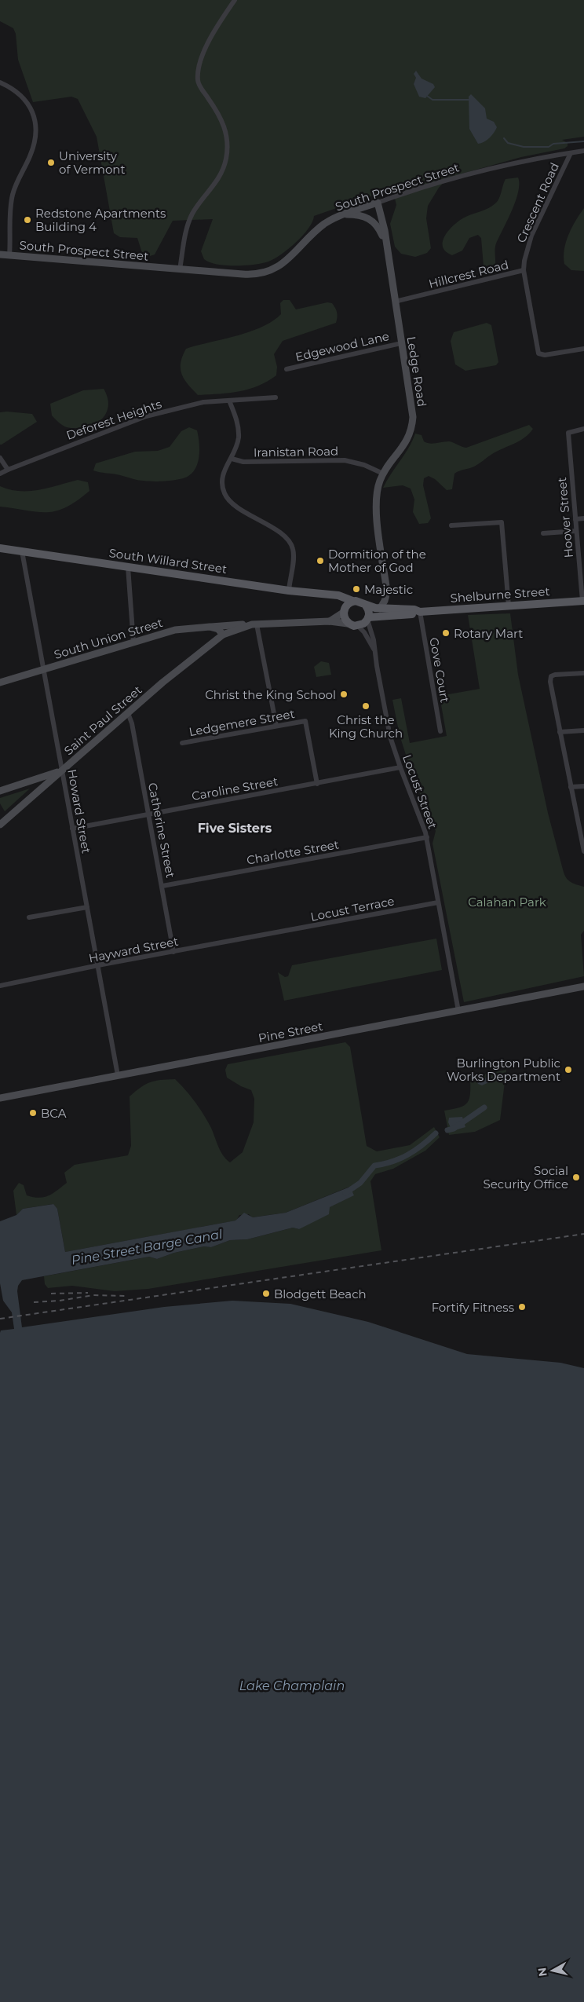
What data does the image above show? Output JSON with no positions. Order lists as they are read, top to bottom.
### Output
{
  "streets": {
    "main road": [
      "South Prospect Street",
      "Ledge Road",
      "South Willard Street",
      "Shelburne Street",
      "South Union Street",
      "Saint Paul Street",
      "Pine Street"
    ],
    "street": [
      "Crescent Road",
      "Hillcrest Road",
      "Edgewood Lane",
      "Deforest Heights",
      "Iranistan Road",
      "Hoover Street",
      "Gove Court",
      "Ledgemere Street",
      "Caroline Street",
      "Locust Street",
      "Howard Street",
      "Catherine Street",
      "Charlotte Street",
      "Locust Terrace",
      "Hayward Street"
    ]
  },
  "crossings": [
    ["South Prospect Street", "Crescent Road"],
    ["South Prospect Street", "Ledge Road"],
    ["Crescent Road", "Hillcrest Road"],
    ["Hillcrest Road", "Ledge Road"],
    ["Edgewood Lane", "Ledge Road"],
    ["Ledge Road", "Iranistan Road"],
    ["Ledge Road", "Shelburne Street"],
    ["Hoover Street", "Shelburne Street"],
    ["South Willard Street", "Shelburne Street"],
    ["South Willard Street", "Locust Street"],
    ["South Willard Street", "Howard Street"],
    ["Shelburne Street", "Gove Court"],
    ["Shelburne Street", "Locust Street"],
    ["South Union Street", "Howard Street"],
    ["Saint Paul Street", "Howard Street"],
    ["Saint Paul Street", "Catherine Street"],
    ["Ledgemere Street", "Caroline Street"],
    ["Caroline Street", "Locust Street"],
    ["Caroline Street", "Howard Street"],
    ["Caroline Street", "Catherine Street"],
    ["Locust Street", "Charlotte Street"],
    ["Locust Street", "Locust Terrace"],
    ["Locust Street", "Pine Street"],
    ["Howard Street", "Hayward Street"],
    ["Howard Street", "Pine Street"],
    ["Catherine Street", "Charlotte Street"],
    ["Catherine Street", "Hayward Street"],
    ["Locust Terrace", "Hayward Street"]
  ],
  "districts": ["Five Sisters"],
  "water": ["Pine Street Barge Canal", "Lake Champlain"],
  "parks": ["Calahan Park"],
  "places": [
    "University of Vermont",
    "Redstone Apartments Building 4",
    "Dormition of the Mother of God",
    "Majestic",
    "Rotary Mart",
    "Christ the King School",
    "Christ the King Church",
    "Burlington Public Works Department",
    "BCA",
    "Social Security Office",
    "Blodgett Beach",
    "Fortify Fitness"
  ],
  "north": "left"
}
